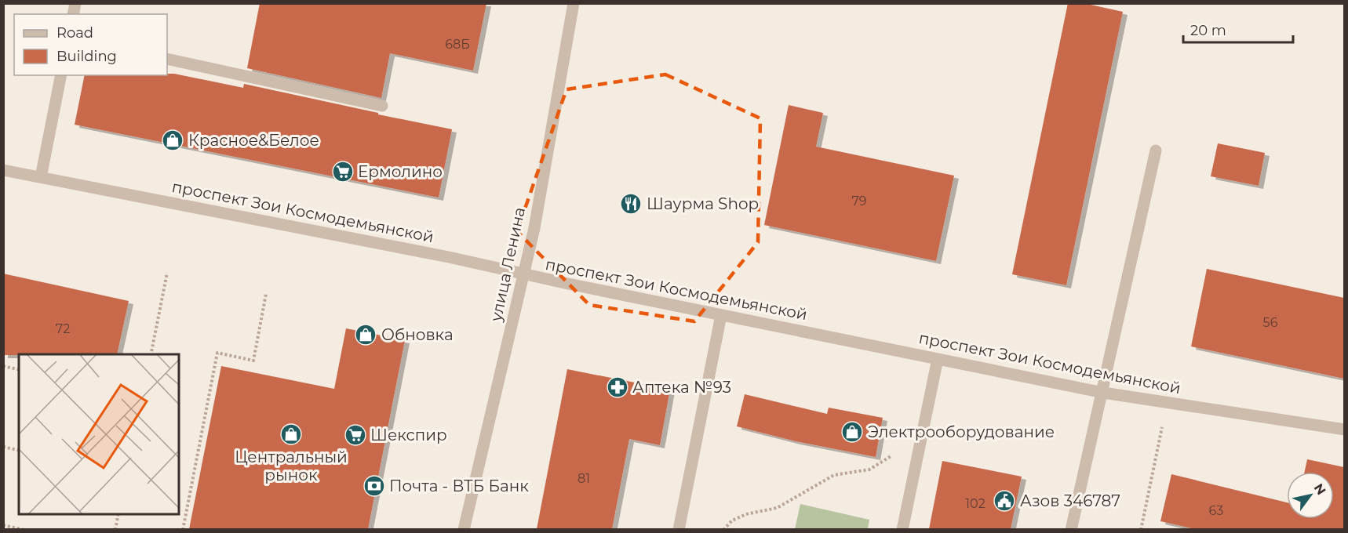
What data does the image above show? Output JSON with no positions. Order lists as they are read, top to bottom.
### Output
{
  "streets": {
    "street": ["проспект Зои Космодемьянской", "улица Ленина"]
  },
  "crossings": [
    ["проспект Зои Космодемьянской", "улица Ленина"]
  ],
  "places": {
    "shop": [
      "Красное&Белое",
      "Обновка",
      "Электрооборудование",
      "Центральный рынок"
    ],
    "supermarket": ["Ермолино", "Шекспир"],
    "restaurant": ["Шаурма Shop"],
    "pharmacy": ["Аптека №93"],
    "bank": ["Почта - ВТБ Банк"],
    "public building": ["Азов 346787"]
  },
  "house_numbers": [
    "68Б",
    "79",
    "56",
    "72",
    "81",
    "102",
    "63"
  ],
  "legend": ["Road", "Building"],
  "scale_bar": "20 m",
  "north": "top right"
}
